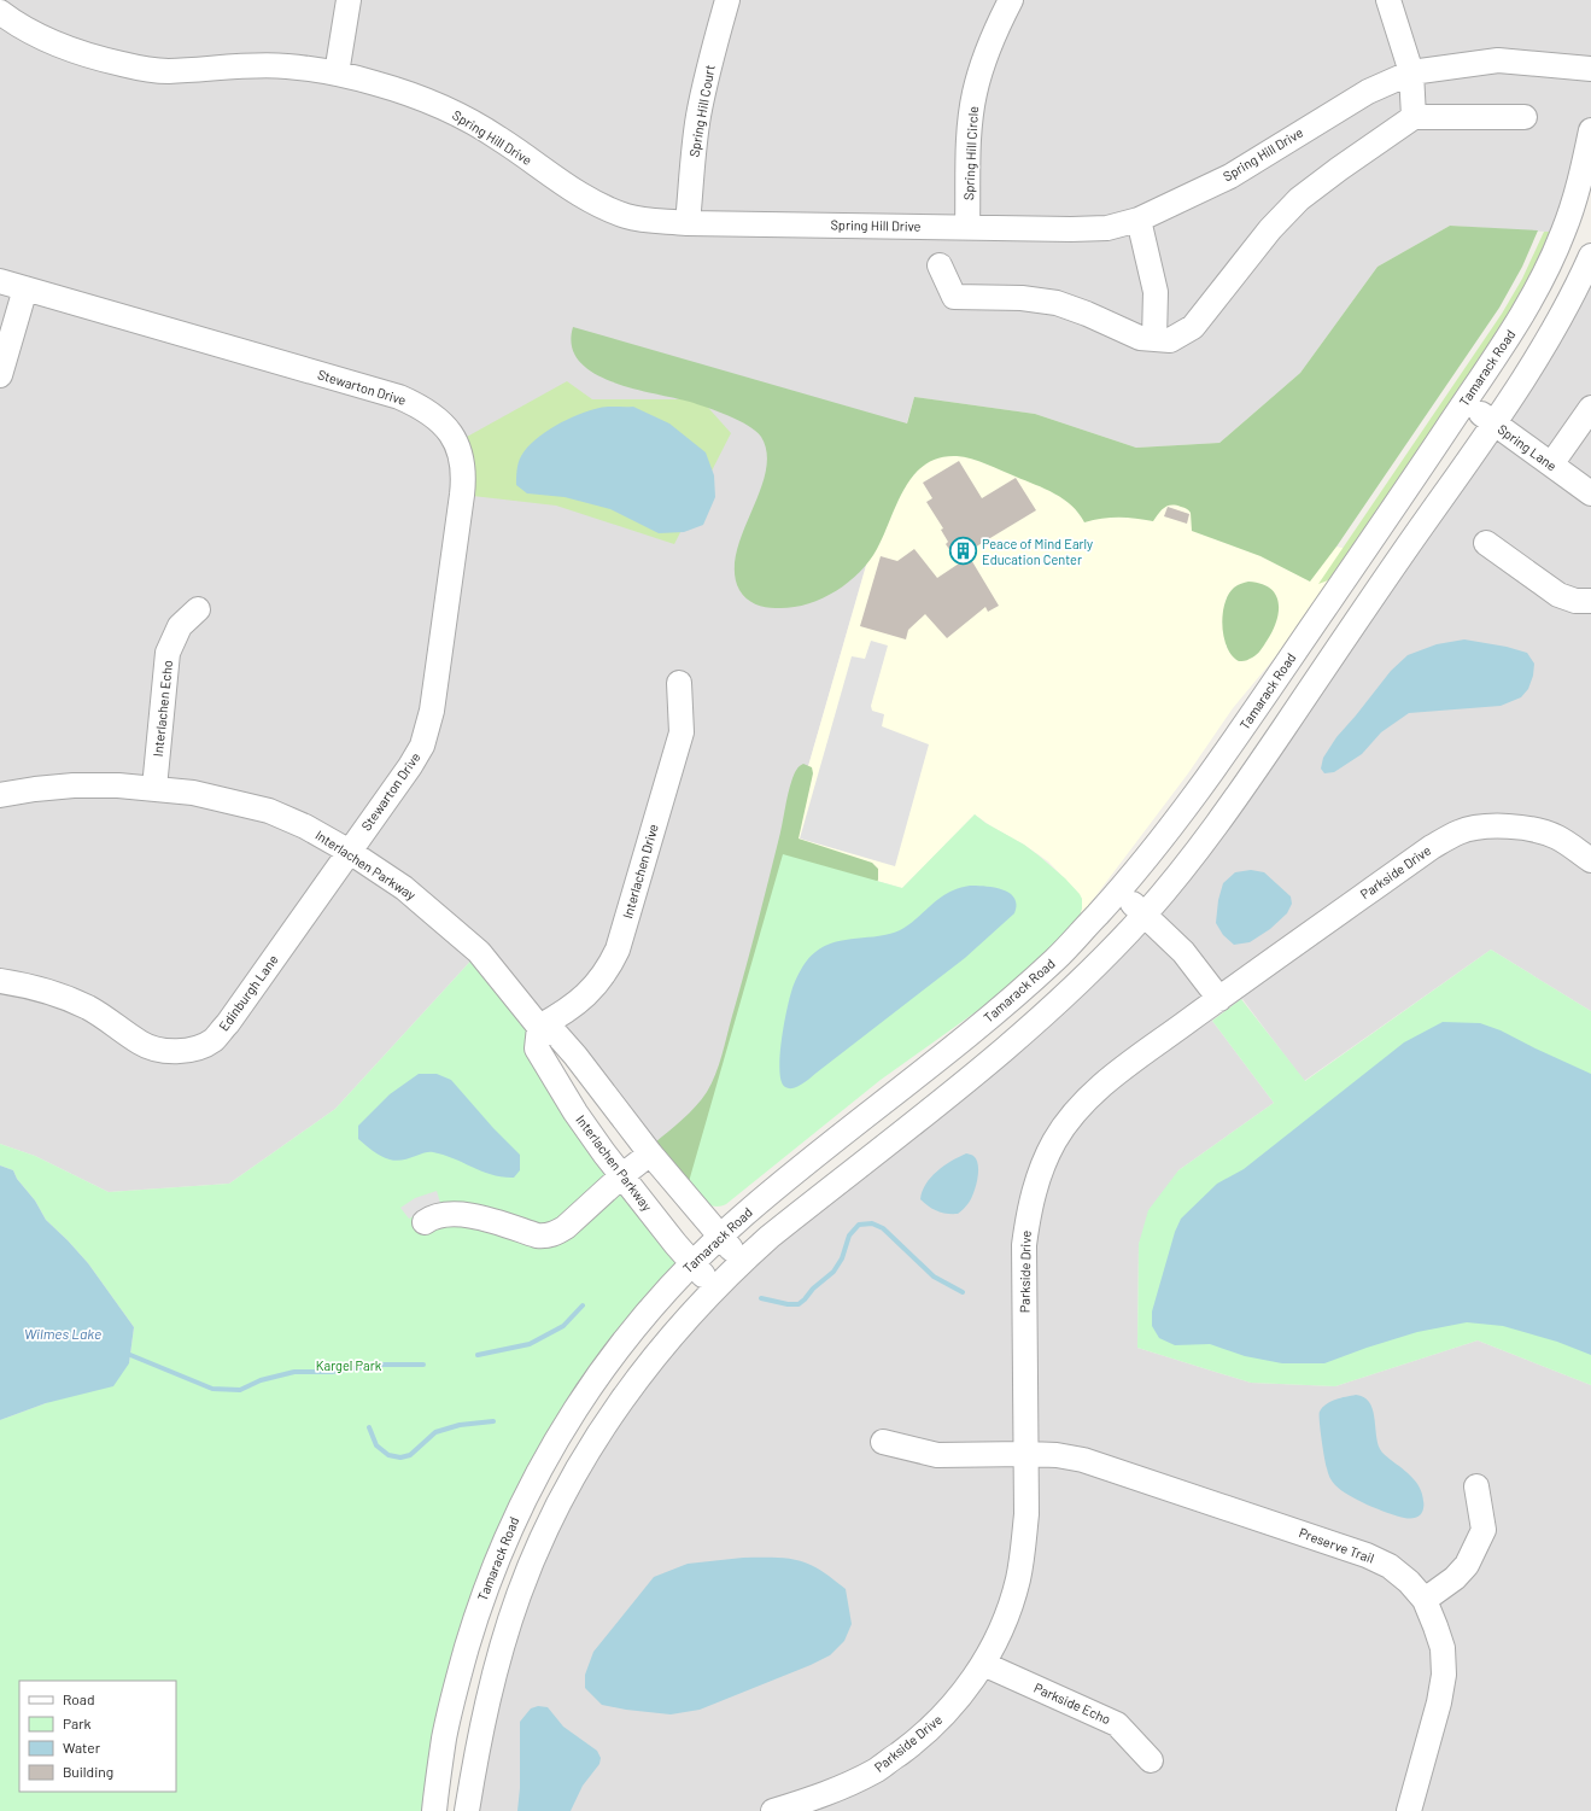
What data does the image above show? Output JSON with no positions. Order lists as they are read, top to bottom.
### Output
{
  "streets": {
    "street": [
      "Spring Hill Court",
      "Spring Hill Drive",
      "Spring Hill Circle",
      "Tamarack Road",
      "Stewarton Drive",
      "Spring Lane",
      "Interlachen Echo",
      "Interlachen Parkway",
      "Interlachen Drive",
      "Parkside Drive",
      "Edinburgh Lane",
      "Preserve Trail",
      "Parkside Echo"
    ]
  },
  "crossings": [
    ["Spring Hill Court", "Spring Hill Drive"],
    ["Spring Hill Drive", "Spring Hill Circle"],
    ["Tamarack Road", "Spring Lane"],
    ["Tamarack Road", "Interlachen Parkway"],
    ["Stewarton Drive", "Interlachen Parkway"],
    ["Stewarton Drive", "Edinburgh Lane"],
    ["Interlachen Echo", "Interlachen Parkway"],
    ["Interlachen Parkway", "Interlachen Drive"],
    ["Interlachen Parkway", "Edinburgh Lane"],
    ["Parkside Drive", "Preserve Trail"],
    ["Parkside Drive", "Parkside Echo"]
  ],
  "water": ["Wilmes Lake"],
  "parks": ["Kargel Park"],
  "places": {
    "building": ["Peace of Mind Early Education Center"]
  },
  "legend": [
    "Road",
    "Park",
    "Water",
    "Building"
  ]
}
